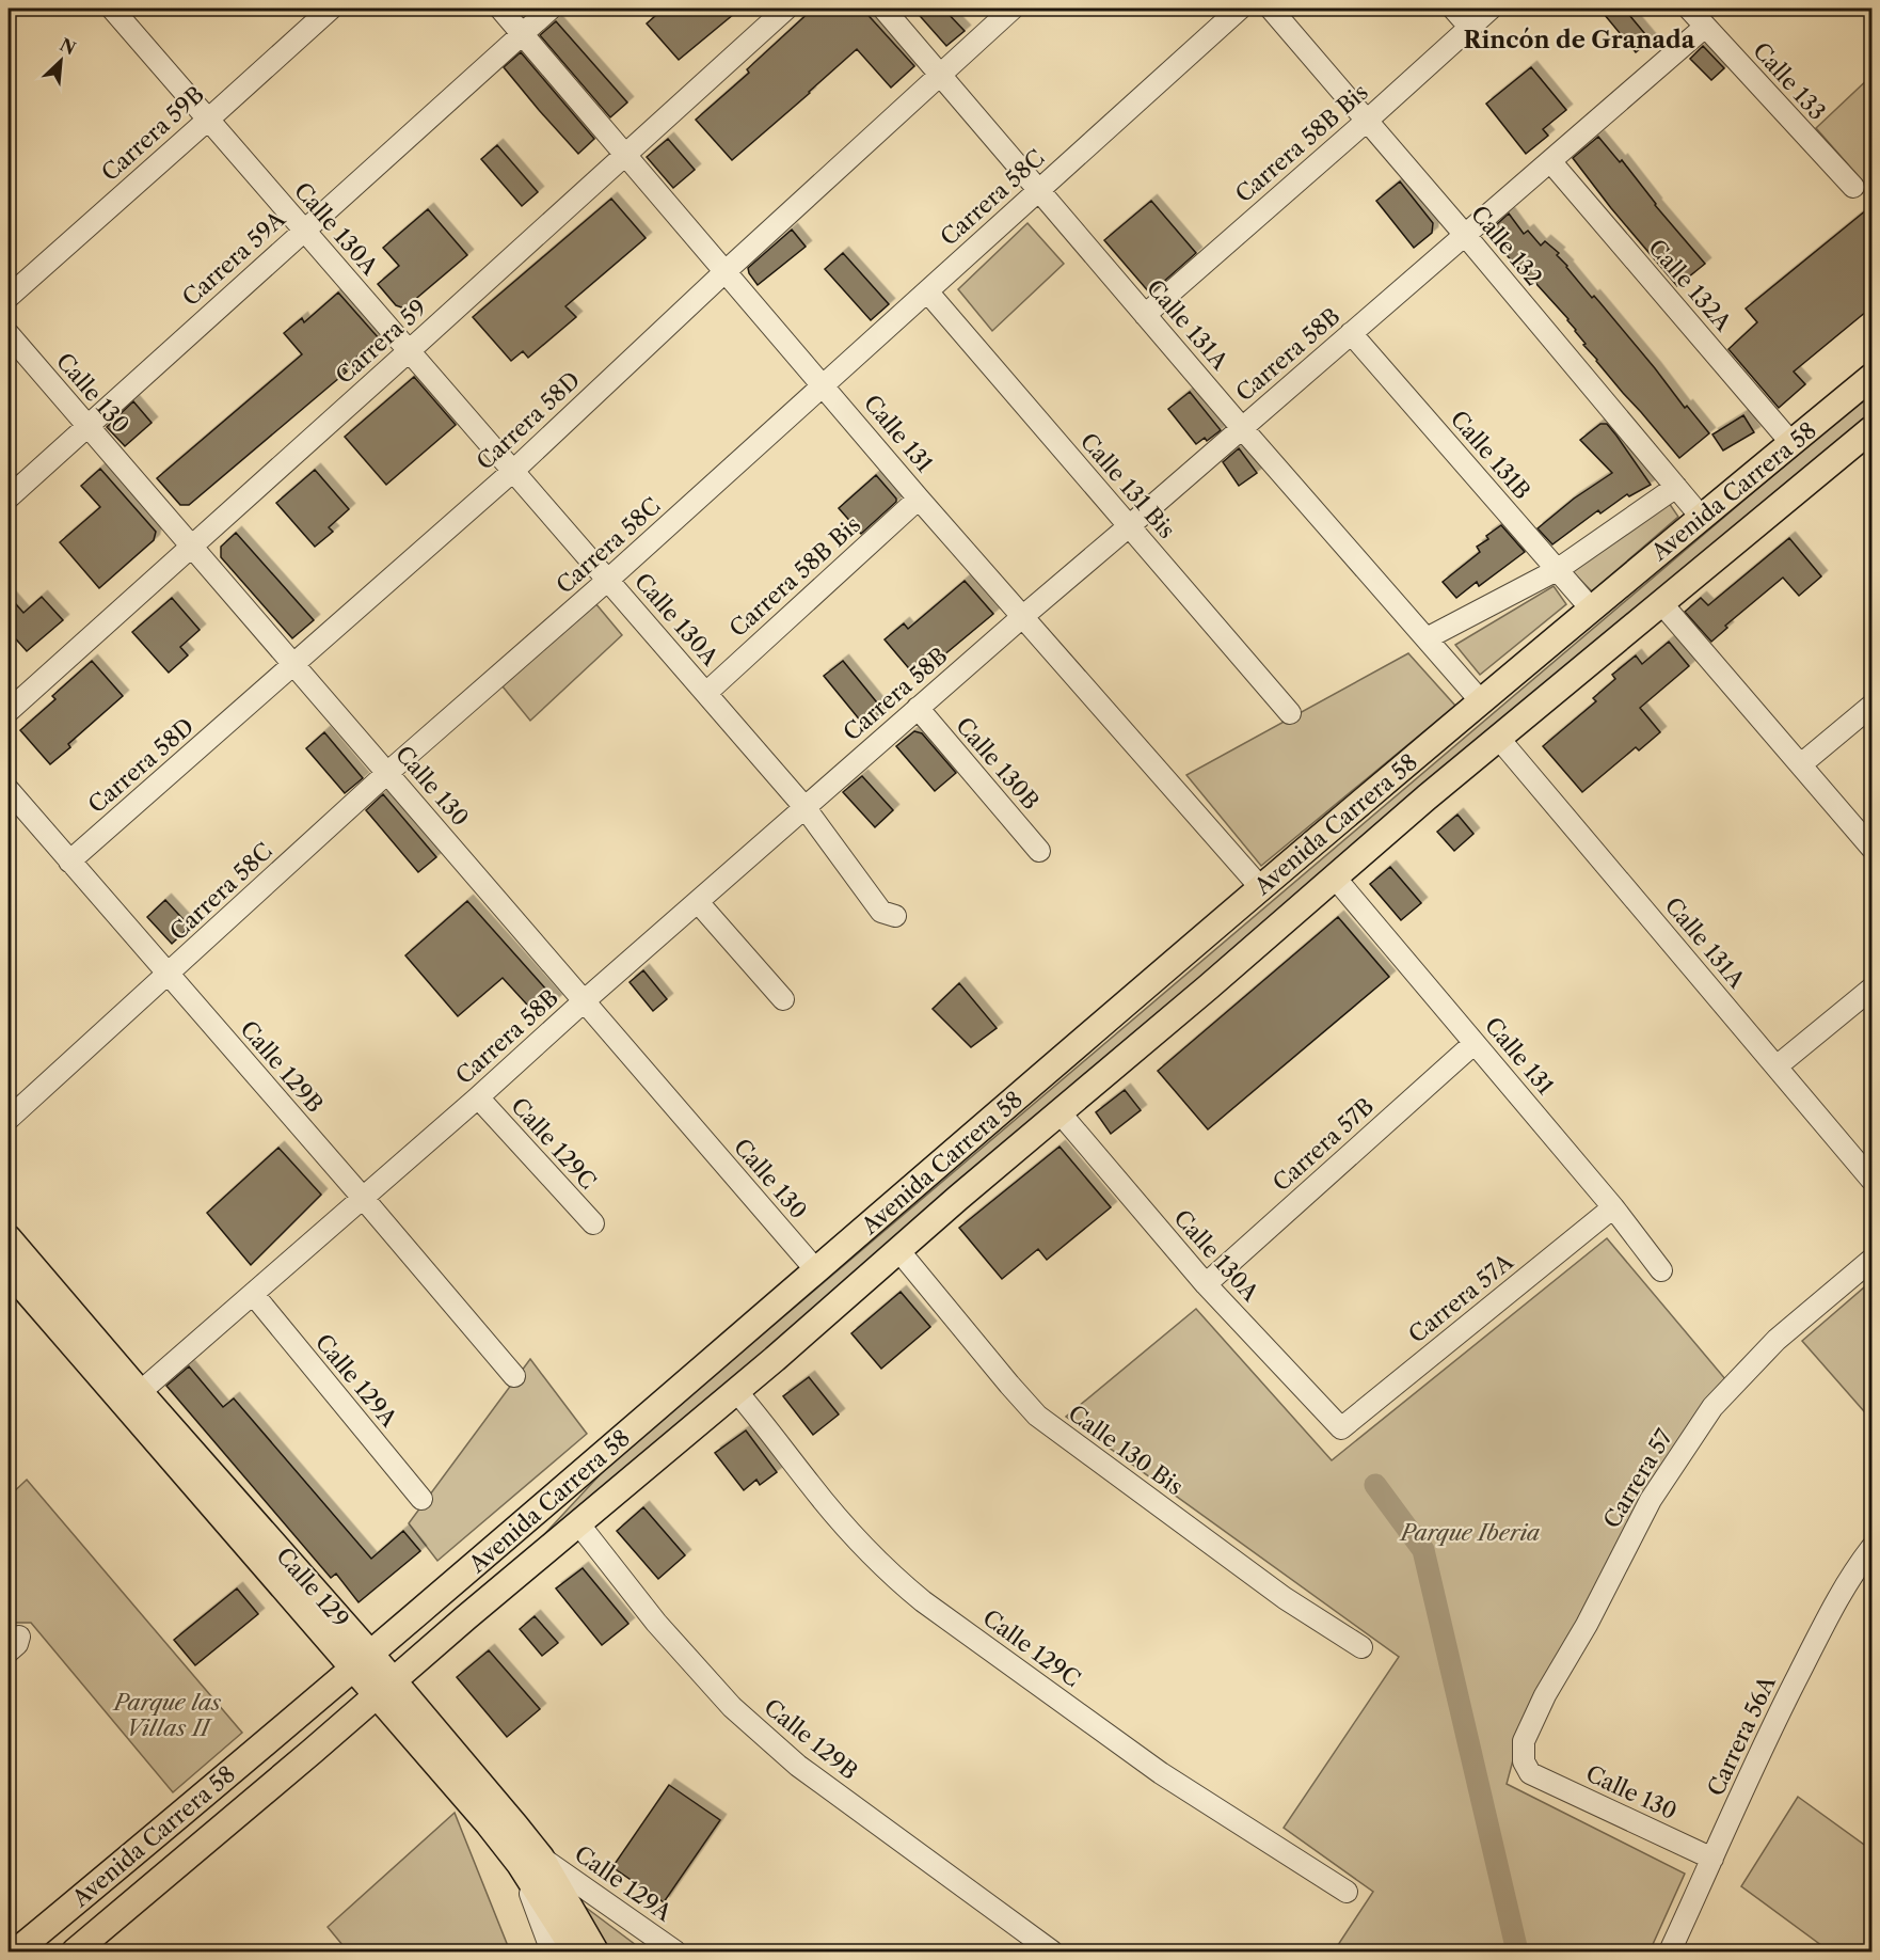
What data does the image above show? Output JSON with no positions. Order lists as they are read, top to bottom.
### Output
{
  "streets": {
    "main road": ["Avenida Carrera 58", "Calle 129"],
    "street": [
      "Calle 133",
      "Carrera 59B",
      "Carrera 58B Bis",
      "Carrera 58C",
      "Calle 130A",
      "Calle 132",
      "Carrera 59A",
      "Calle 132A",
      "Calle 131A",
      "Carrera 59",
      "Carrera 58B",
      "Calle 130",
      "Carrera 58D",
      "Calle 131",
      "Calle 131B",
      "Calle 131 Bis",
      "Calle 130B",
      "Calle 129B",
      "Calle 129C",
      "Carrera 57B",
      "Carrera 57A",
      "Calle 129A",
      "Calle 130 Bis",
      "Carrera 57",
      "Carrera 56A"
    ]
  },
  "crossings": [
    ["Calle 133", "Carrera 58B"],
    ["Carrera 59B", "Calle 130A"],
    ["Carrera 58B Bis", "Calle 130A"],
    ["Carrera 58B Bis", "Calle 132"],
    ["Carrera 58B Bis", "Calle 131A"],
    ["Carrera 58B Bis", "Calle 131"],
    ["Carrera 58C", "Calle 130A"],
    ["Carrera 58C", "Calle 131A"],
    ["Carrera 58C", "Calle 130"],
    ["Carrera 58C", "Calle 131"],
    ["Carrera 58C", "Calle 131 Bis"],
    ["Carrera 58C", "Calle 129B"],
    ["Calle 130A", "Carrera 59A"],
    ["Calle 130A", "Carrera 59"],
    ["Calle 130A", "Carrera 58B"],
    ["Calle 130A", "Carrera 58D"],
    ["Calle 130A", "Avenida Carrera 58"],
    ["Calle 130A", "Carrera 57B"],
    ["Calle 130A", "Carrera 57A"],
    ["Calle 132", "Carrera 58B"],
    ["Calle 132", "Avenida Carrera 58"],
    ["Carrera 59A", "Calle 130"],
    ["Carrera 59A", "Calle 131"],
    ["Calle 132A", "Carrera 58B"],
    ["Calle 132A", "Avenida Carrera 58"],
    ["Calle 131A", "Carrera 58B"],
    ["Calle 131A", "Carrera 58D"],
    ["Calle 131A", "Avenida Carrera 58"],
    ["Carrera 59", "Calle 130"],
    ["Carrera 59", "Calle 131"],
    ["Carrera 58B", "Calle 130"],
    ["Carrera 58B", "Calle 131"],
    ["Carrera 58B", "Calle 131B"],
    ["Carrera 58B", "Calle 131 Bis"],
    ["Carrera 58B", "Calle 130B"],
    ["Carrera 58B", "Calle 129B"],
    ["Carrera 58B", "Calle 129C"],
    ["Carrera 58B", "Calle 129A"],
    ["Carrera 58B", "Calle 129"],
    ["Calle 130", "Carrera 58D"],
    ["Calle 130", "Avenida Carrera 58"],
    ["Calle 130", "Carrera 57"],
    ["Calle 130", "Carrera 56A"],
    ["Carrera 58D", "Calle 131"],
    ["Carrera 58D", "Calle 129B"],
    ["Calle 131", "Avenida Carrera 58"],
    ["Calle 131", "Carrera 57B"],
    ["Calle 131", "Carrera 57A"],
    ["Calle 131B", "Avenida Carrera 58"],
    ["Avenida Carrera 58", "Calle 129B"],
    ["Avenida Carrera 58", "Calle 129C"],
    ["Avenida Carrera 58", "Calle 130 Bis"],
    ["Avenida Carrera 58", "Calle 129"],
    ["Calle 129A", "Calle 129"]
  ],
  "districts": ["Rincón de Granada"],
  "parks": ["Parque Iberia", "Parque las Villas II"],
  "north": "top right"
}
